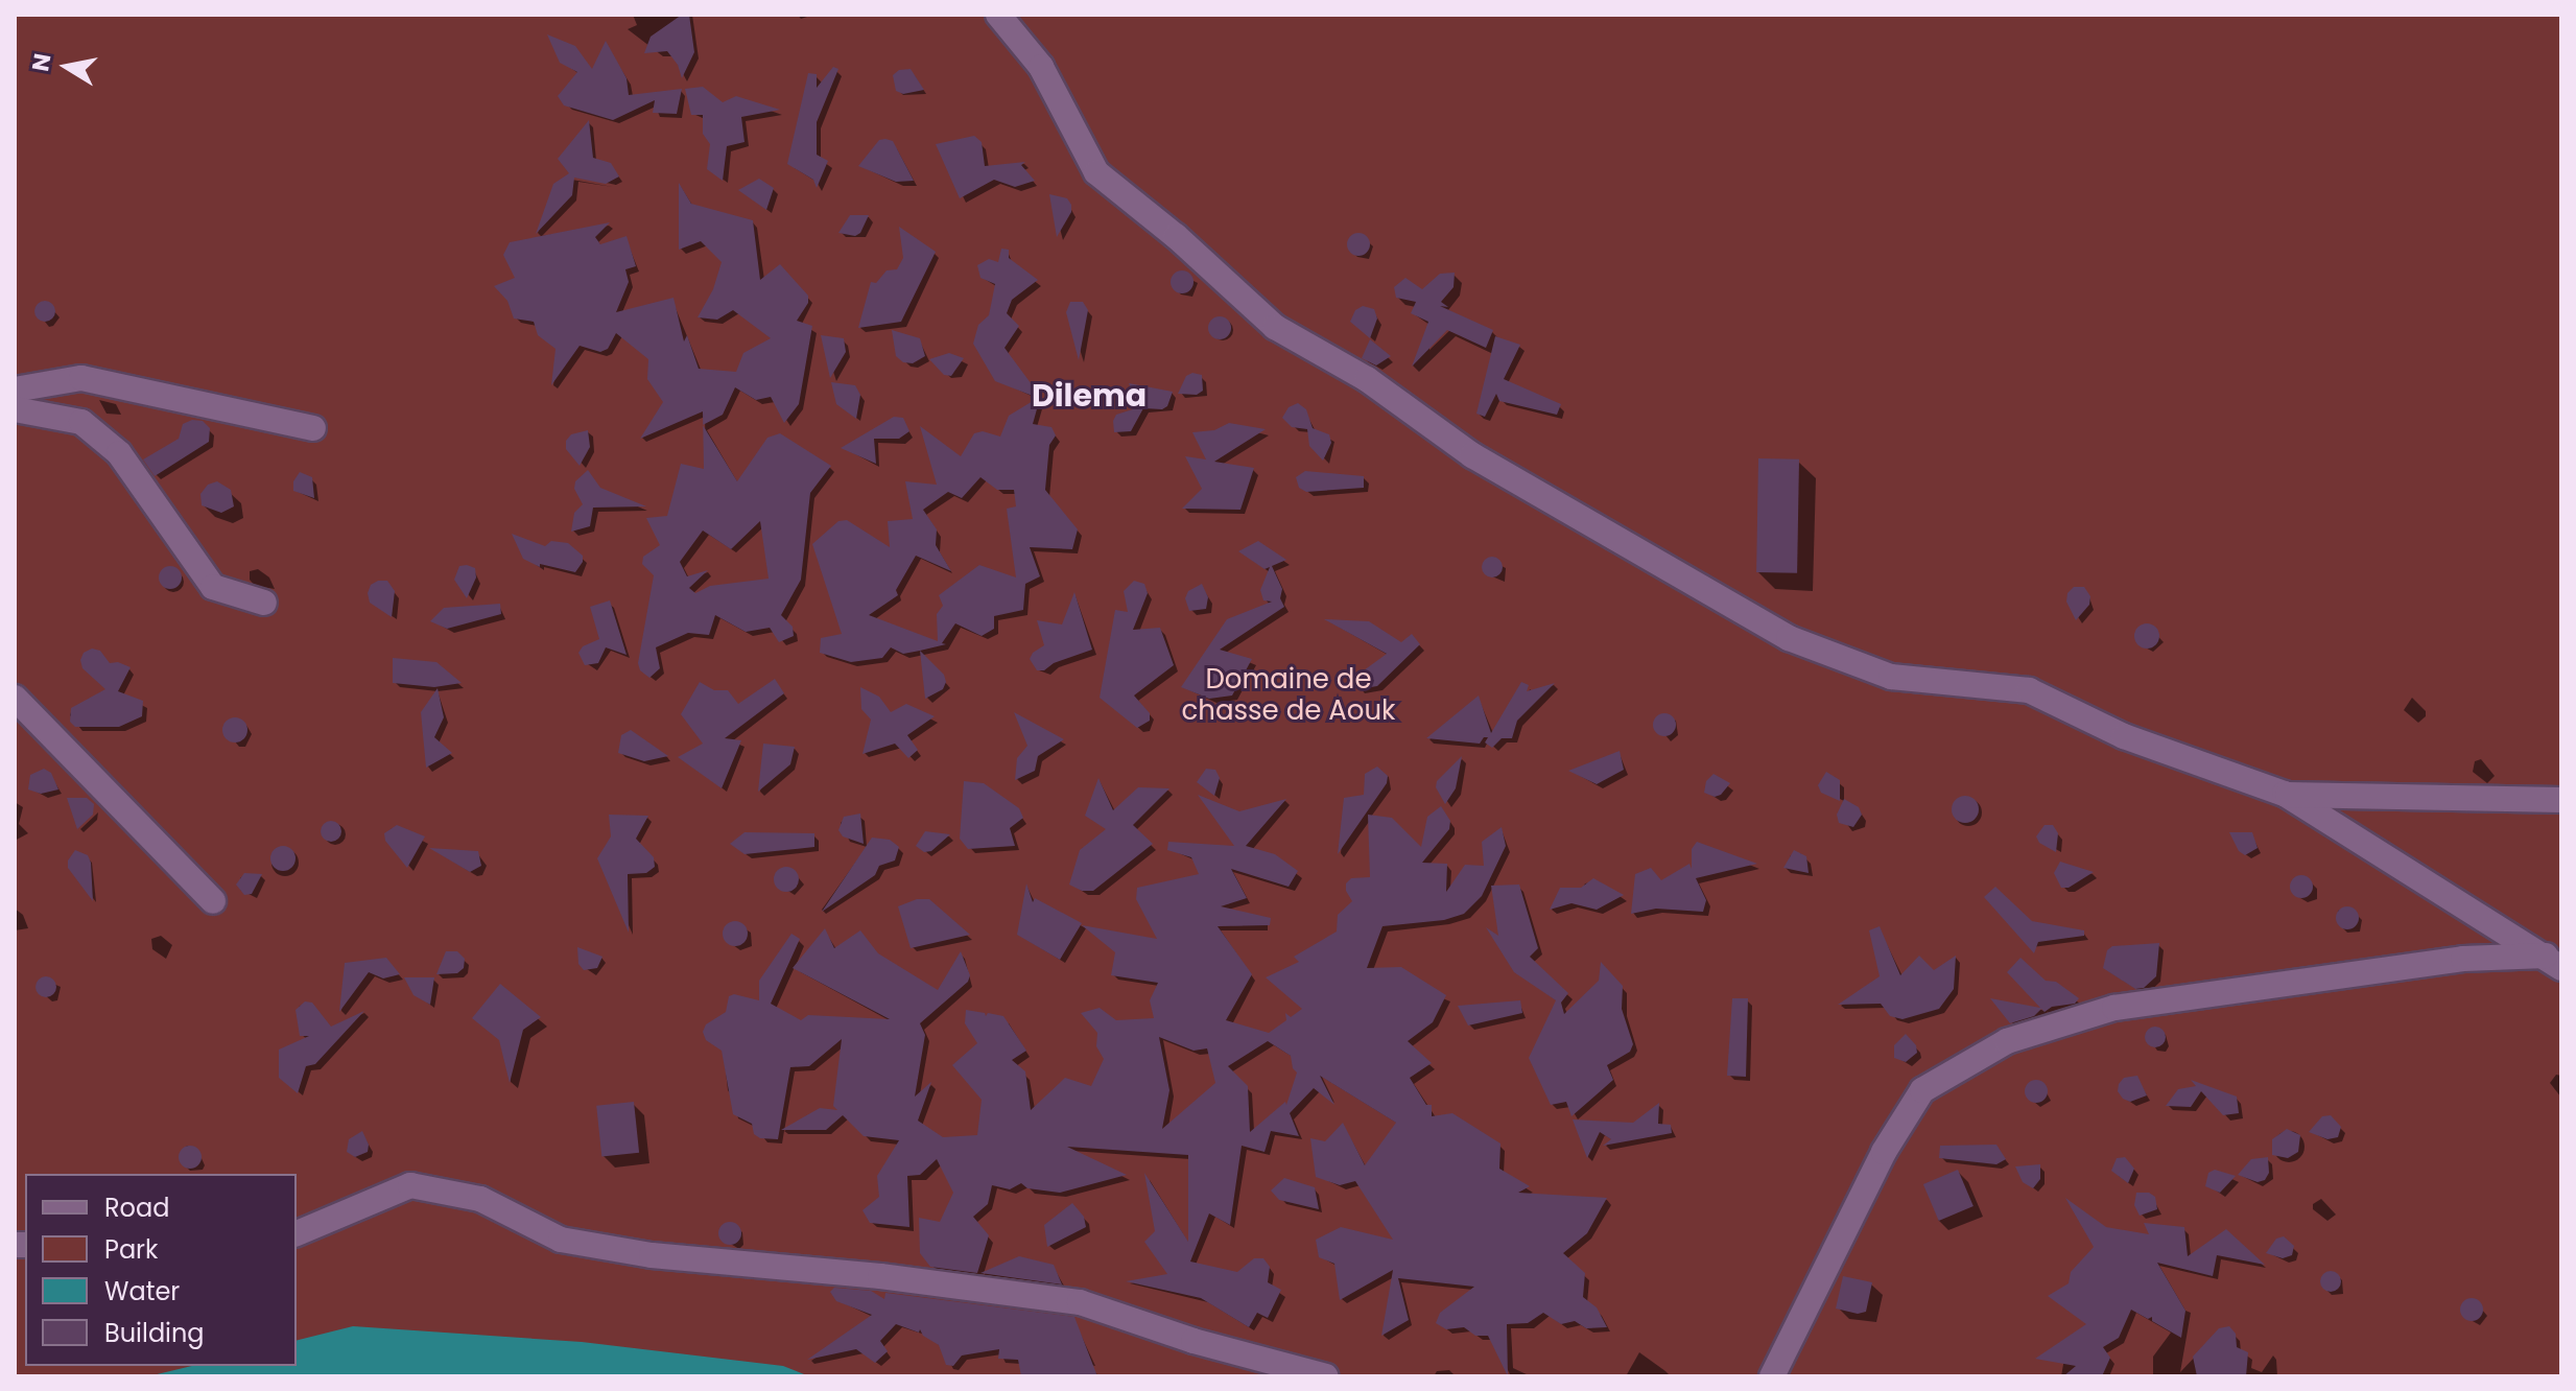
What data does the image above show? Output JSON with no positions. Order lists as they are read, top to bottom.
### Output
{
  "districts": ["Dilema"],
  "parks": ["Domaine de chasse de Aouk"],
  "legend": [
    "Road",
    "Park",
    "Water",
    "Building"
  ],
  "north": "left"
}
